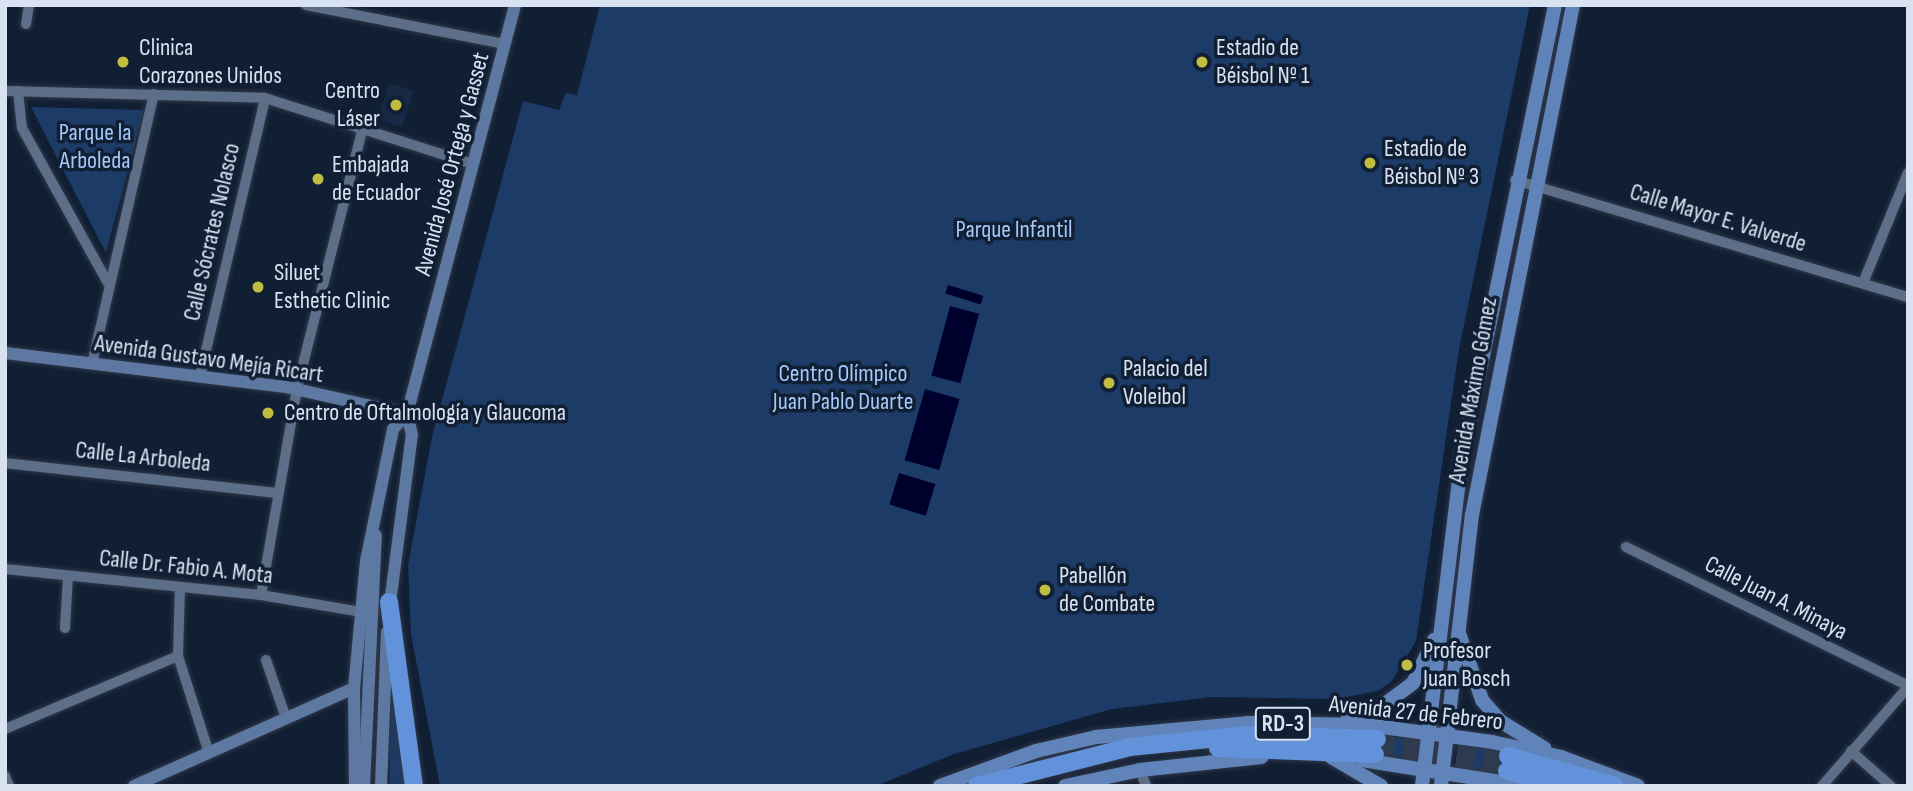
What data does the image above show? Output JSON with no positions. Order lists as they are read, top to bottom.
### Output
{
  "streets": {
    "highway": ["RD-3"],
    "main road": [
      "Avenida José Ortega y Gasset",
      "Avenida Gustavo Mejía Ricart",
      "Avenida Máximo Gómez",
      "Avenida 27 de Febrero"
    ],
    "street": [
      "Calle Mayor E. Valverde",
      "Calle Sócrates Nolasco",
      "Calle La Arboleda",
      "Calle Dr. Fabio A. Mota",
      "Calle Juan A. Minaya"
    ]
  },
  "crossings": [
    ["Avenida José Ortega y Gasset", "Avenida Gustavo Mejía Ricart"],
    ["Avenida José Ortega y Gasset", "Calle Dr. Fabio A. Mota"],
    ["Calle Mayor E. Valverde", "Avenida Máximo Gómez"],
    ["Calle Sócrates Nolasco", "Avenida Gustavo Mejía Ricart"],
    ["Avenida Máximo Gómez", "Avenida 27 de Febrero"],
    ["Avenida Máximo Gómez", "RD-3"]
  ],
  "parks": ["Parque la Arboleda", "Parque Infantil", "Centro Olímpico Juan Pablo Duarte"],
  "places": [
    "Clinica Corazones Unidos",
    "Estadio de Béisbol Nº 1",
    "Centro Láser",
    "Estadio de Béisbol Nº 3",
    "Embajada de Ecuador",
    "Siluet Esthetic Clinic",
    "Palacio del Voleibol",
    "Centro de Oftalmología y Glaucoma",
    "Pabellón de Combate",
    "Profesor Juan Bosch"
  ]
}
